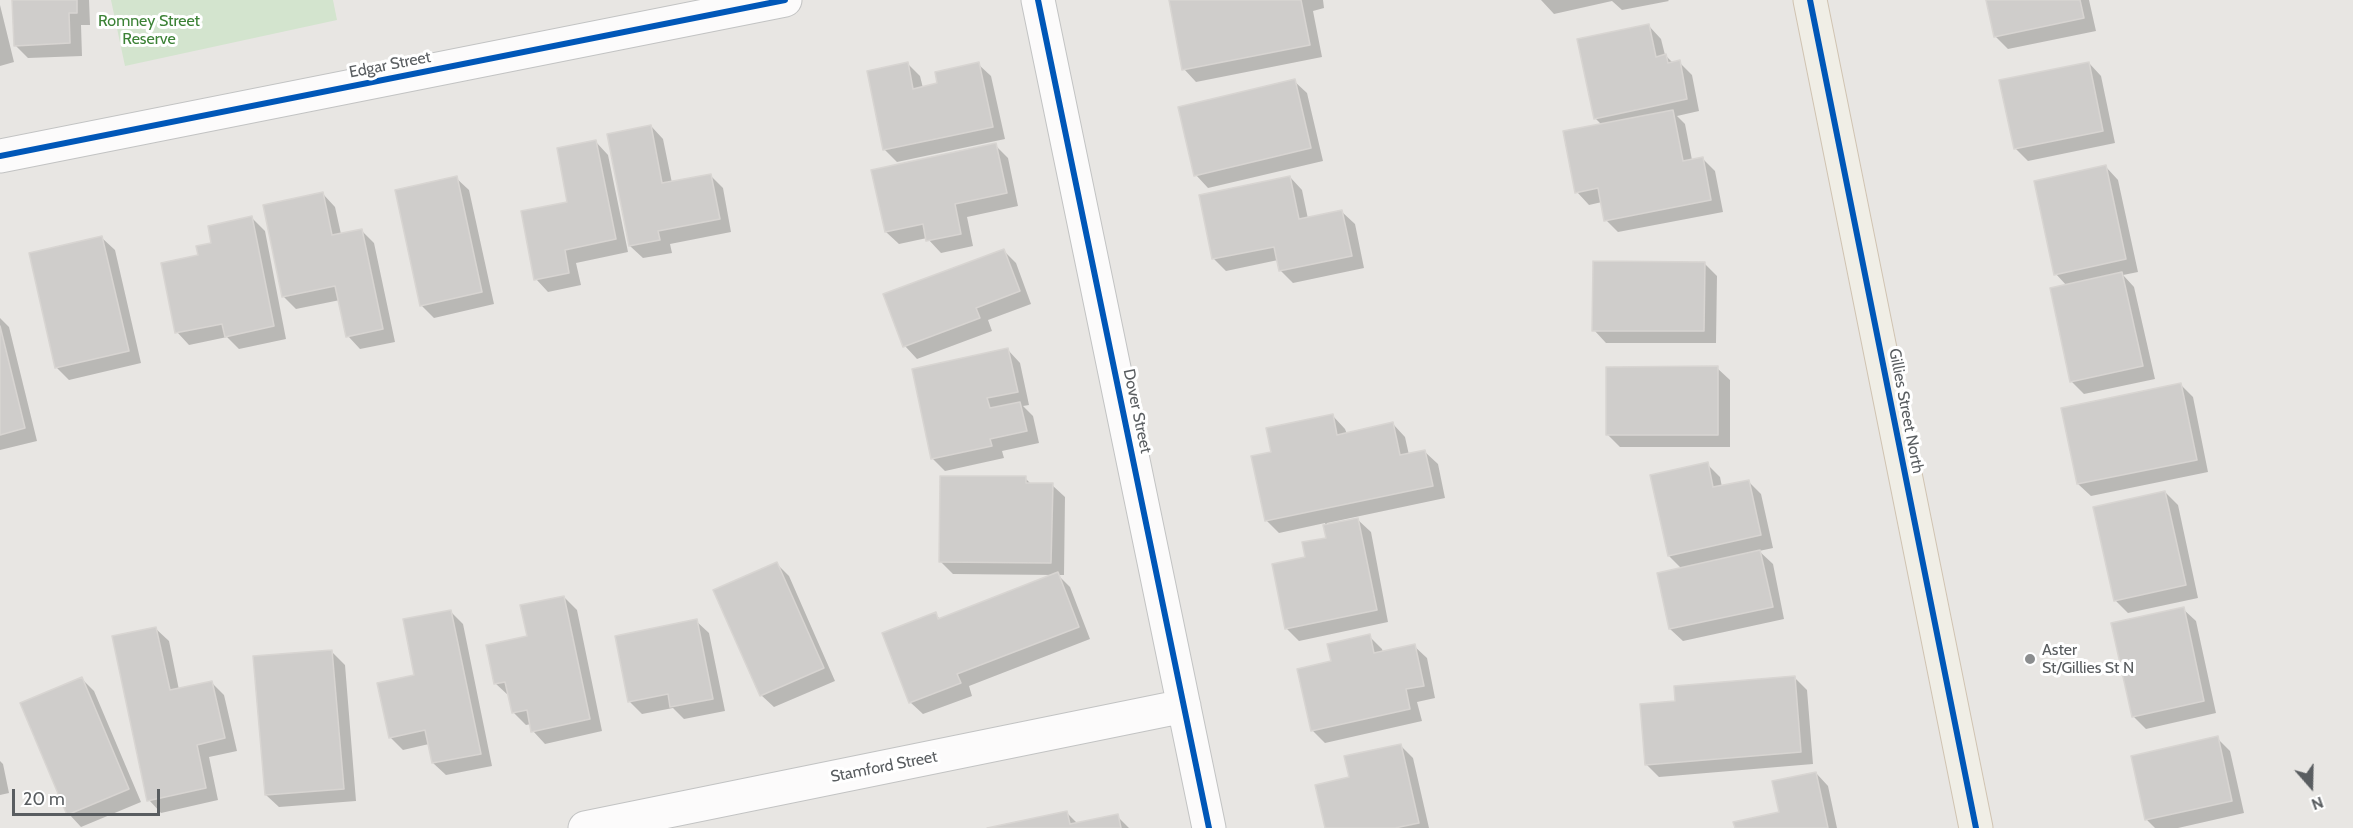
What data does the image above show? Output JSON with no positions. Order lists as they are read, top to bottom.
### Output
{
  "streets": {
    "main road": ["Gillies Street North"],
    "street": ["Edgar Street", "Dover Street", "Stamford Street"]
  },
  "crossings": [
    ["Dover Street", "Stamford Street"]
  ],
  "parks": ["Romney Street Reserve"],
  "places": ["Aster St/Gillies St N"],
  "scale_bar": "20 m",
  "north": "bottom"
}
